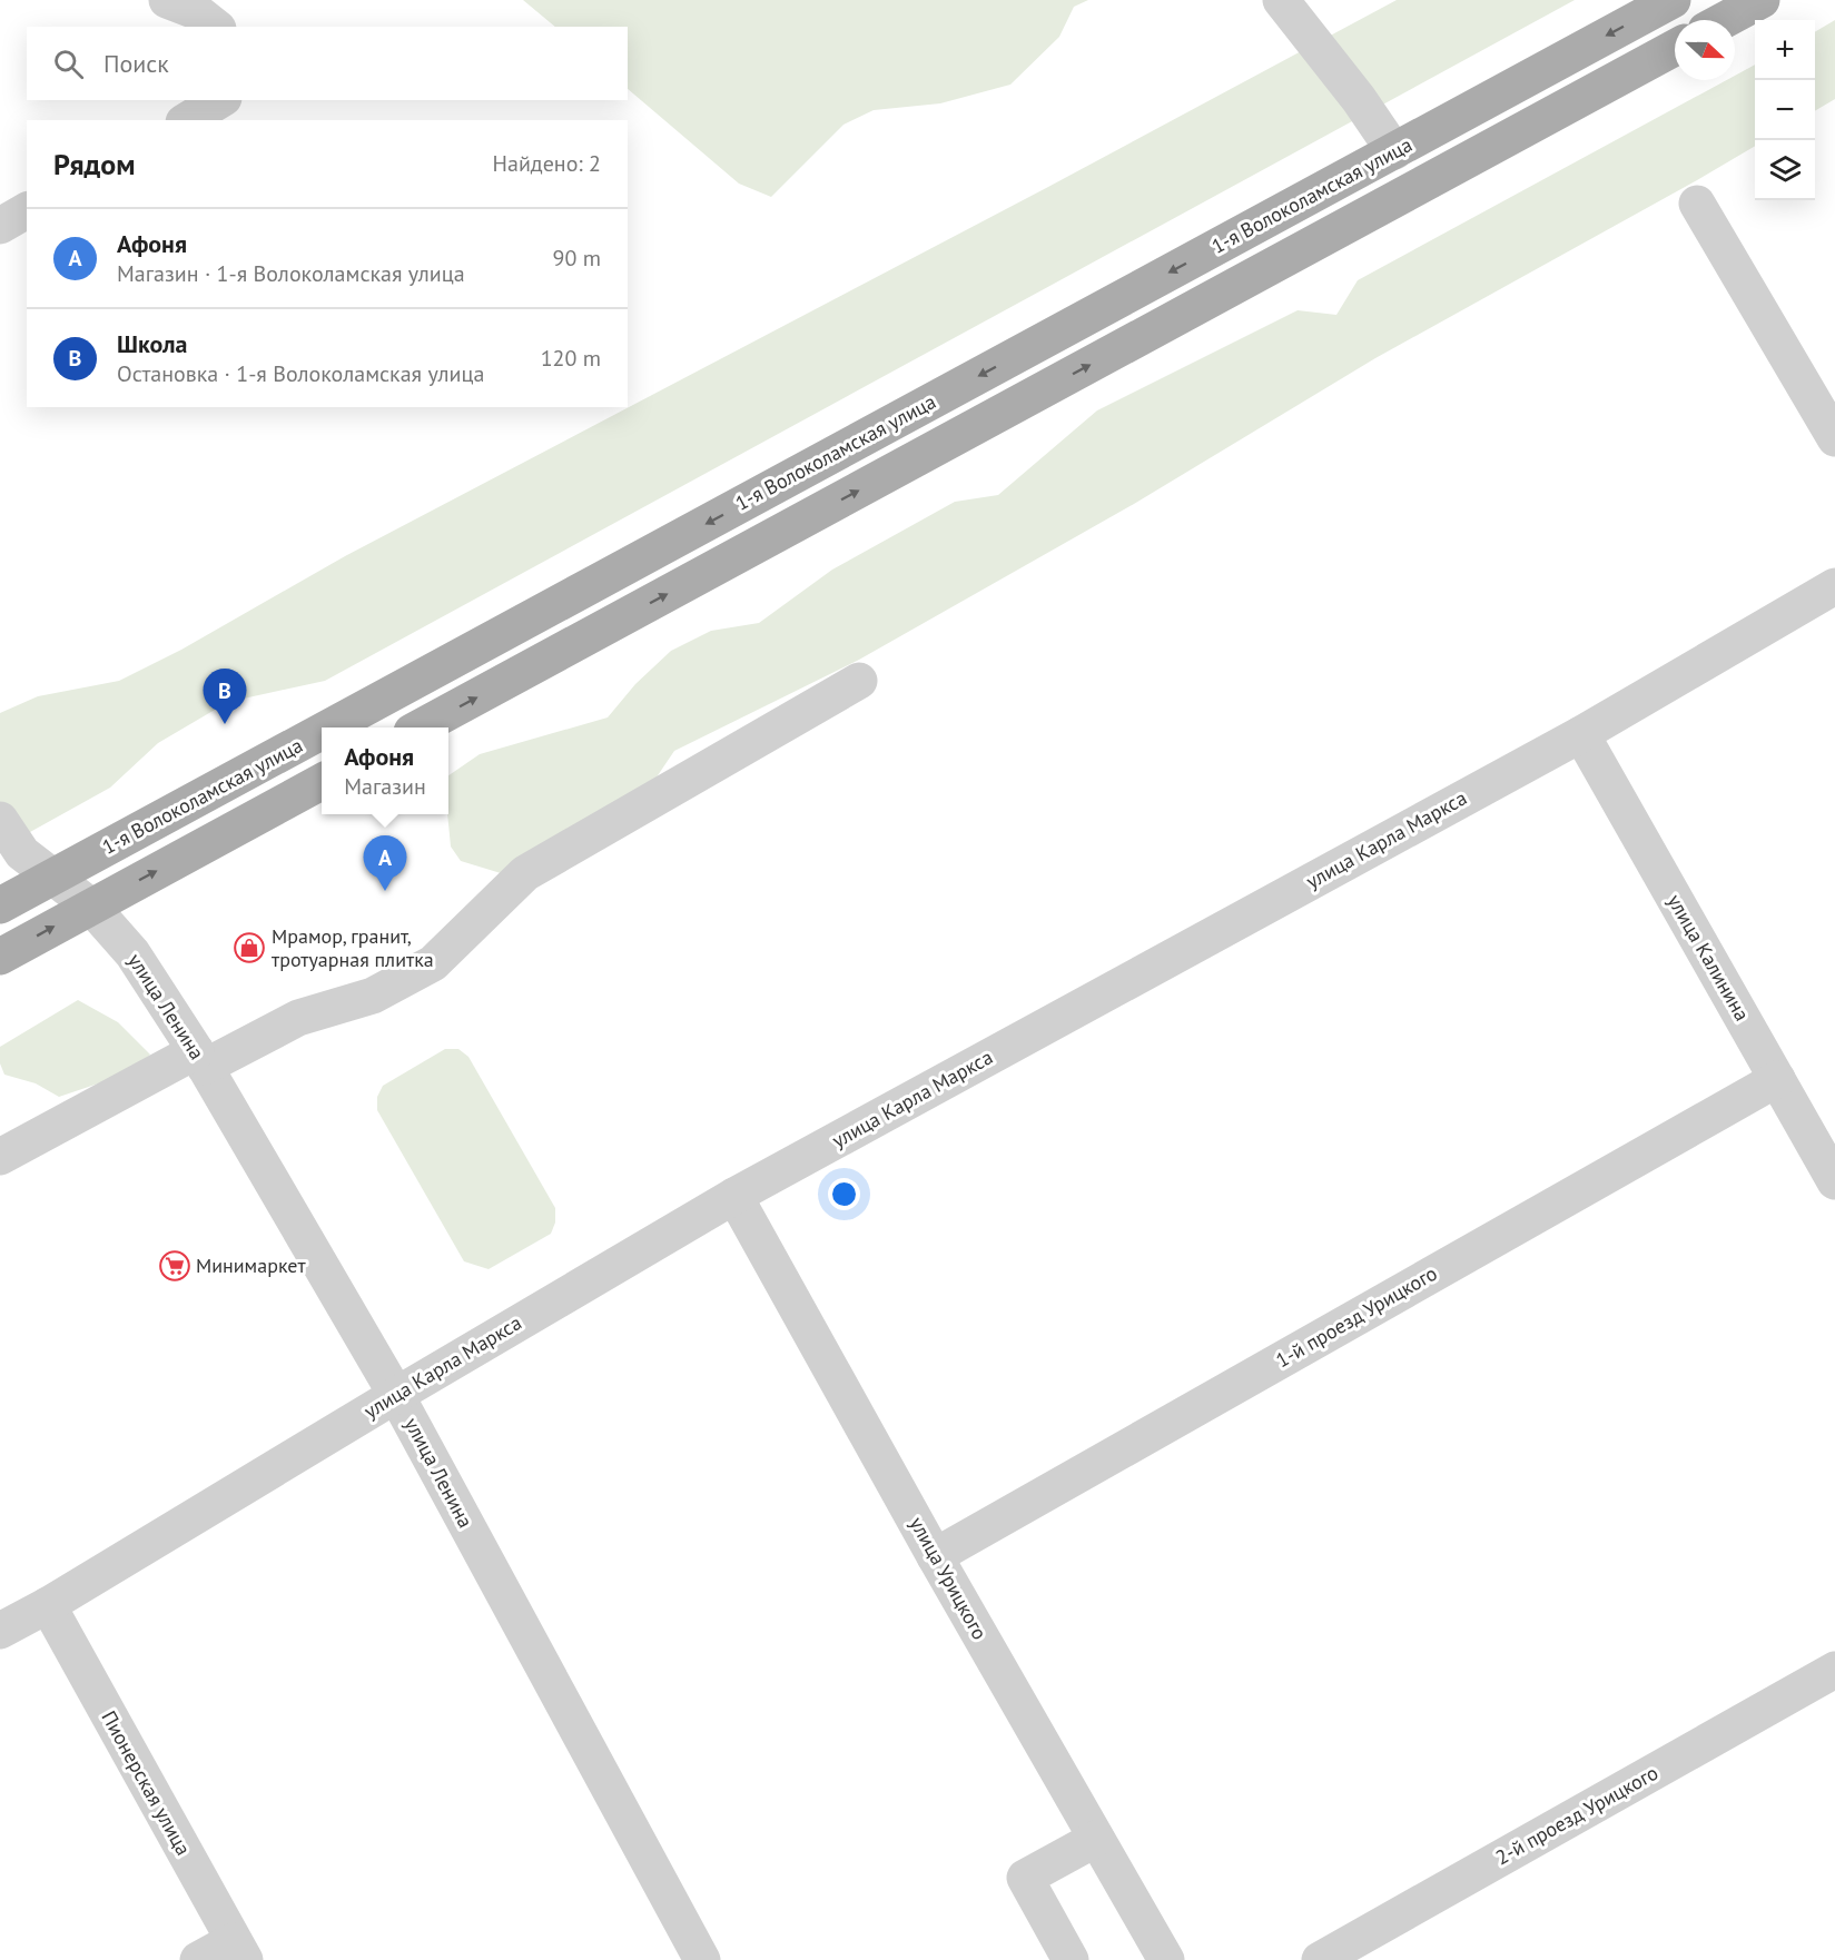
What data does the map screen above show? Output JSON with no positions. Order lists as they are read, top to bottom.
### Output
{
  "streets": {
    "main road": ["1-я Волоколамская улица"],
    "street": [
      "улица Карла Маркса",
      "улица Калинина",
      "улица Ленина",
      "1-й проезд Урицкого",
      "улица Урицкого",
      "Пионерская улица",
      "2-й проезд Урицкого"
    ]
  },
  "crossings": [
    ["1-я Волоколамская улица", "улица Ленина"],
    ["улица Карла Маркса", "улица Калинина"],
    ["улица Карла Маркса", "улица Ленина"],
    ["улица Карла Маркса", "улица Урицкого"],
    ["улица Карла Маркса", "Пионерская улица"],
    ["улица Калинина", "1-й проезд Урицкого"],
    ["1-й проезд Урицкого", "улица Урицкого"]
  ],
  "places": {
    "shop": ["Мрамор, гранит, тротуарная плитка"],
    "supermarket": ["Минимаркет"]
  },
  "north": "right",
  "page": {
    "map_buttons": ["+", "−"],
    "search": "Поиск",
    "heading": ["Рядом", "Найдено: 2"],
    "list": [
      {
        "mark": "A",
        "name": "Афоня",
        "note": "Магазин · 1-я Волоколамская улица",
        "value": "90 m"
      },
      {
        "mark": "B",
        "name": "Школа",
        "note": "Остановка · 1-я Волоколамская улица",
        "value": "120 m"
      }
    ],
    "pins": ["B", "A"],
    "popup": ["Афоня", "Магазин"]
  }
}
